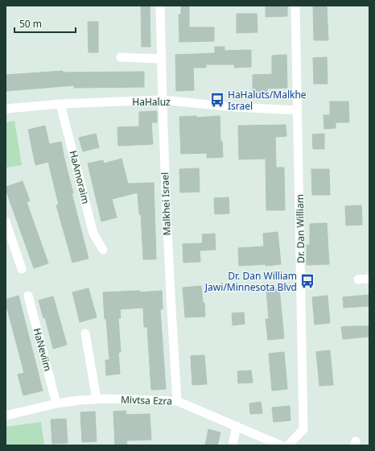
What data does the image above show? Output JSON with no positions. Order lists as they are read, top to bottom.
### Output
{
  "streets": {
    "street": [
      "HaHaluz",
      "HaAmoraim",
      "Malkhei Israel",
      "Dr. Dan William",
      "HaNeviim",
      "Mivtsa Ezra"
    ]
  },
  "crossings": [
    ["HaHaluz", "HaAmoraim"],
    ["HaHaluz", "Malkhei Israel"],
    ["HaHaluz", "Dr. Dan William"],
    ["Malkhei Israel", "Mivtsa Ezra"],
    ["HaNeviim", "Mivtsa Ezra"]
  ],
  "places": {
    "bus stop": ["HaHaluts/Malkhe Israel", "Dr. Dan William Jawi/Minnesota Blvd"]
  },
  "scale_bar": "50 m"
}
